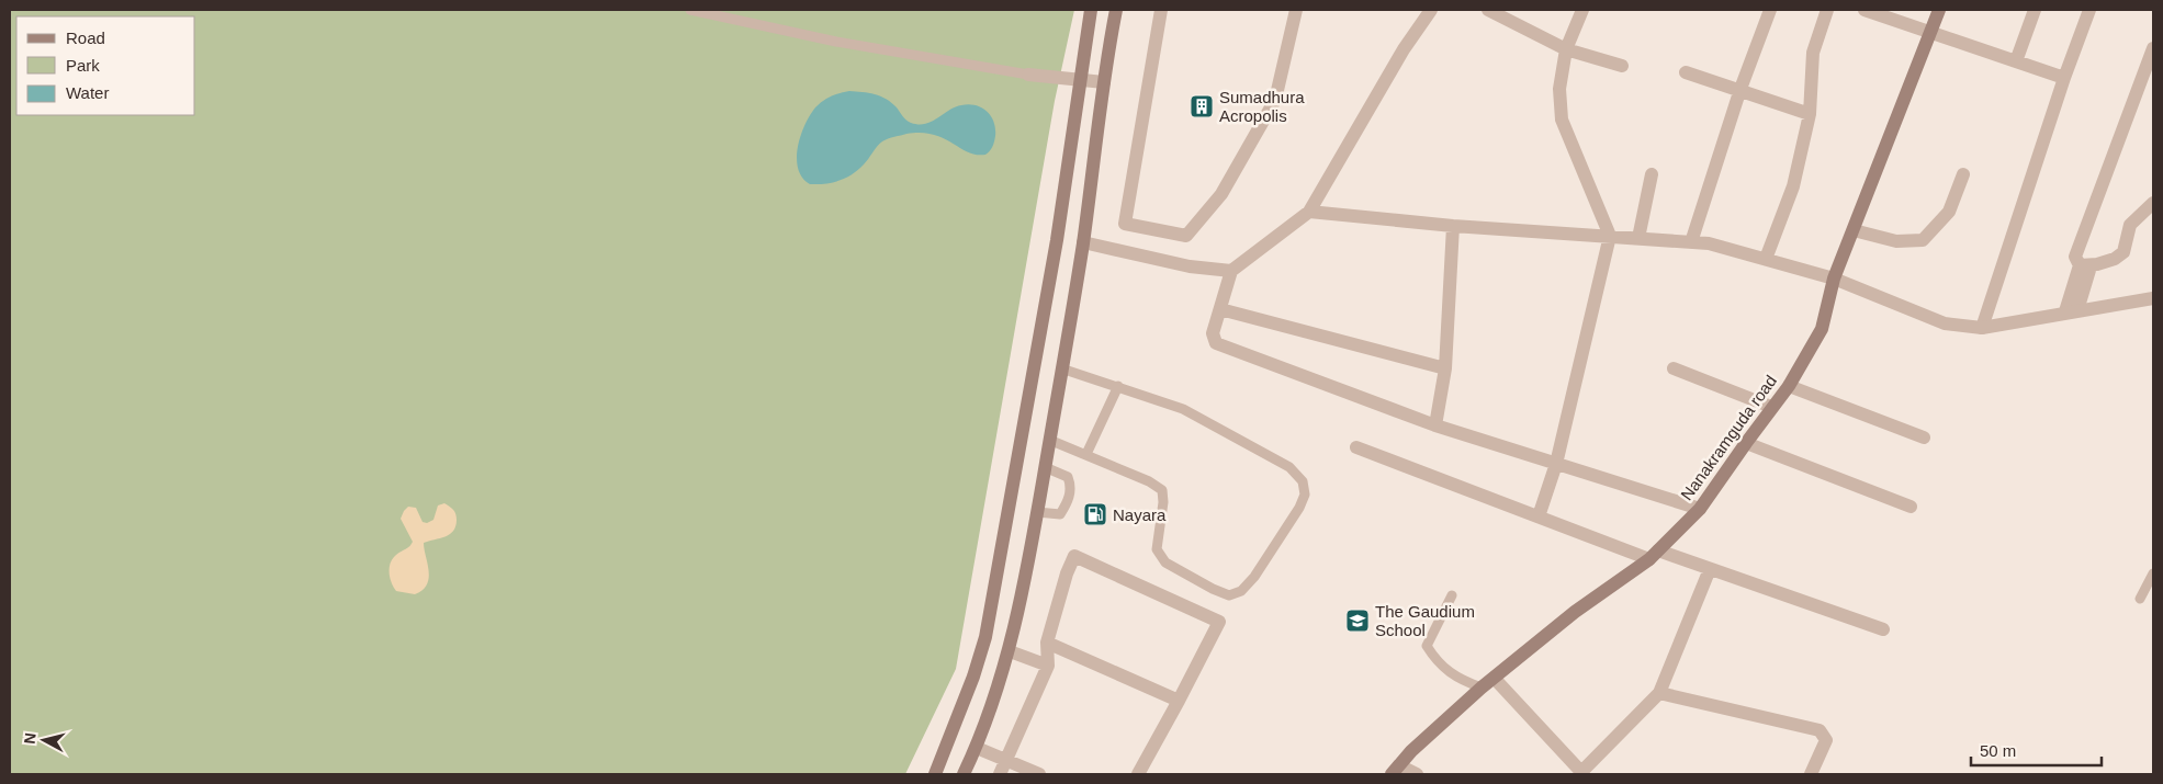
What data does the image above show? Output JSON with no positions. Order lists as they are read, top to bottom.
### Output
{
  "streets": {
    "main road": ["Nanakramguda road"]
  },
  "places": {
    "building": ["Sumadhura Acropolis"],
    "fuel station": ["Nayara"],
    "school or university": ["The Gaudium School"]
  },
  "legend": ["Road", "Park", "Water"],
  "scale_bar": "50 m",
  "north": "left"
}
